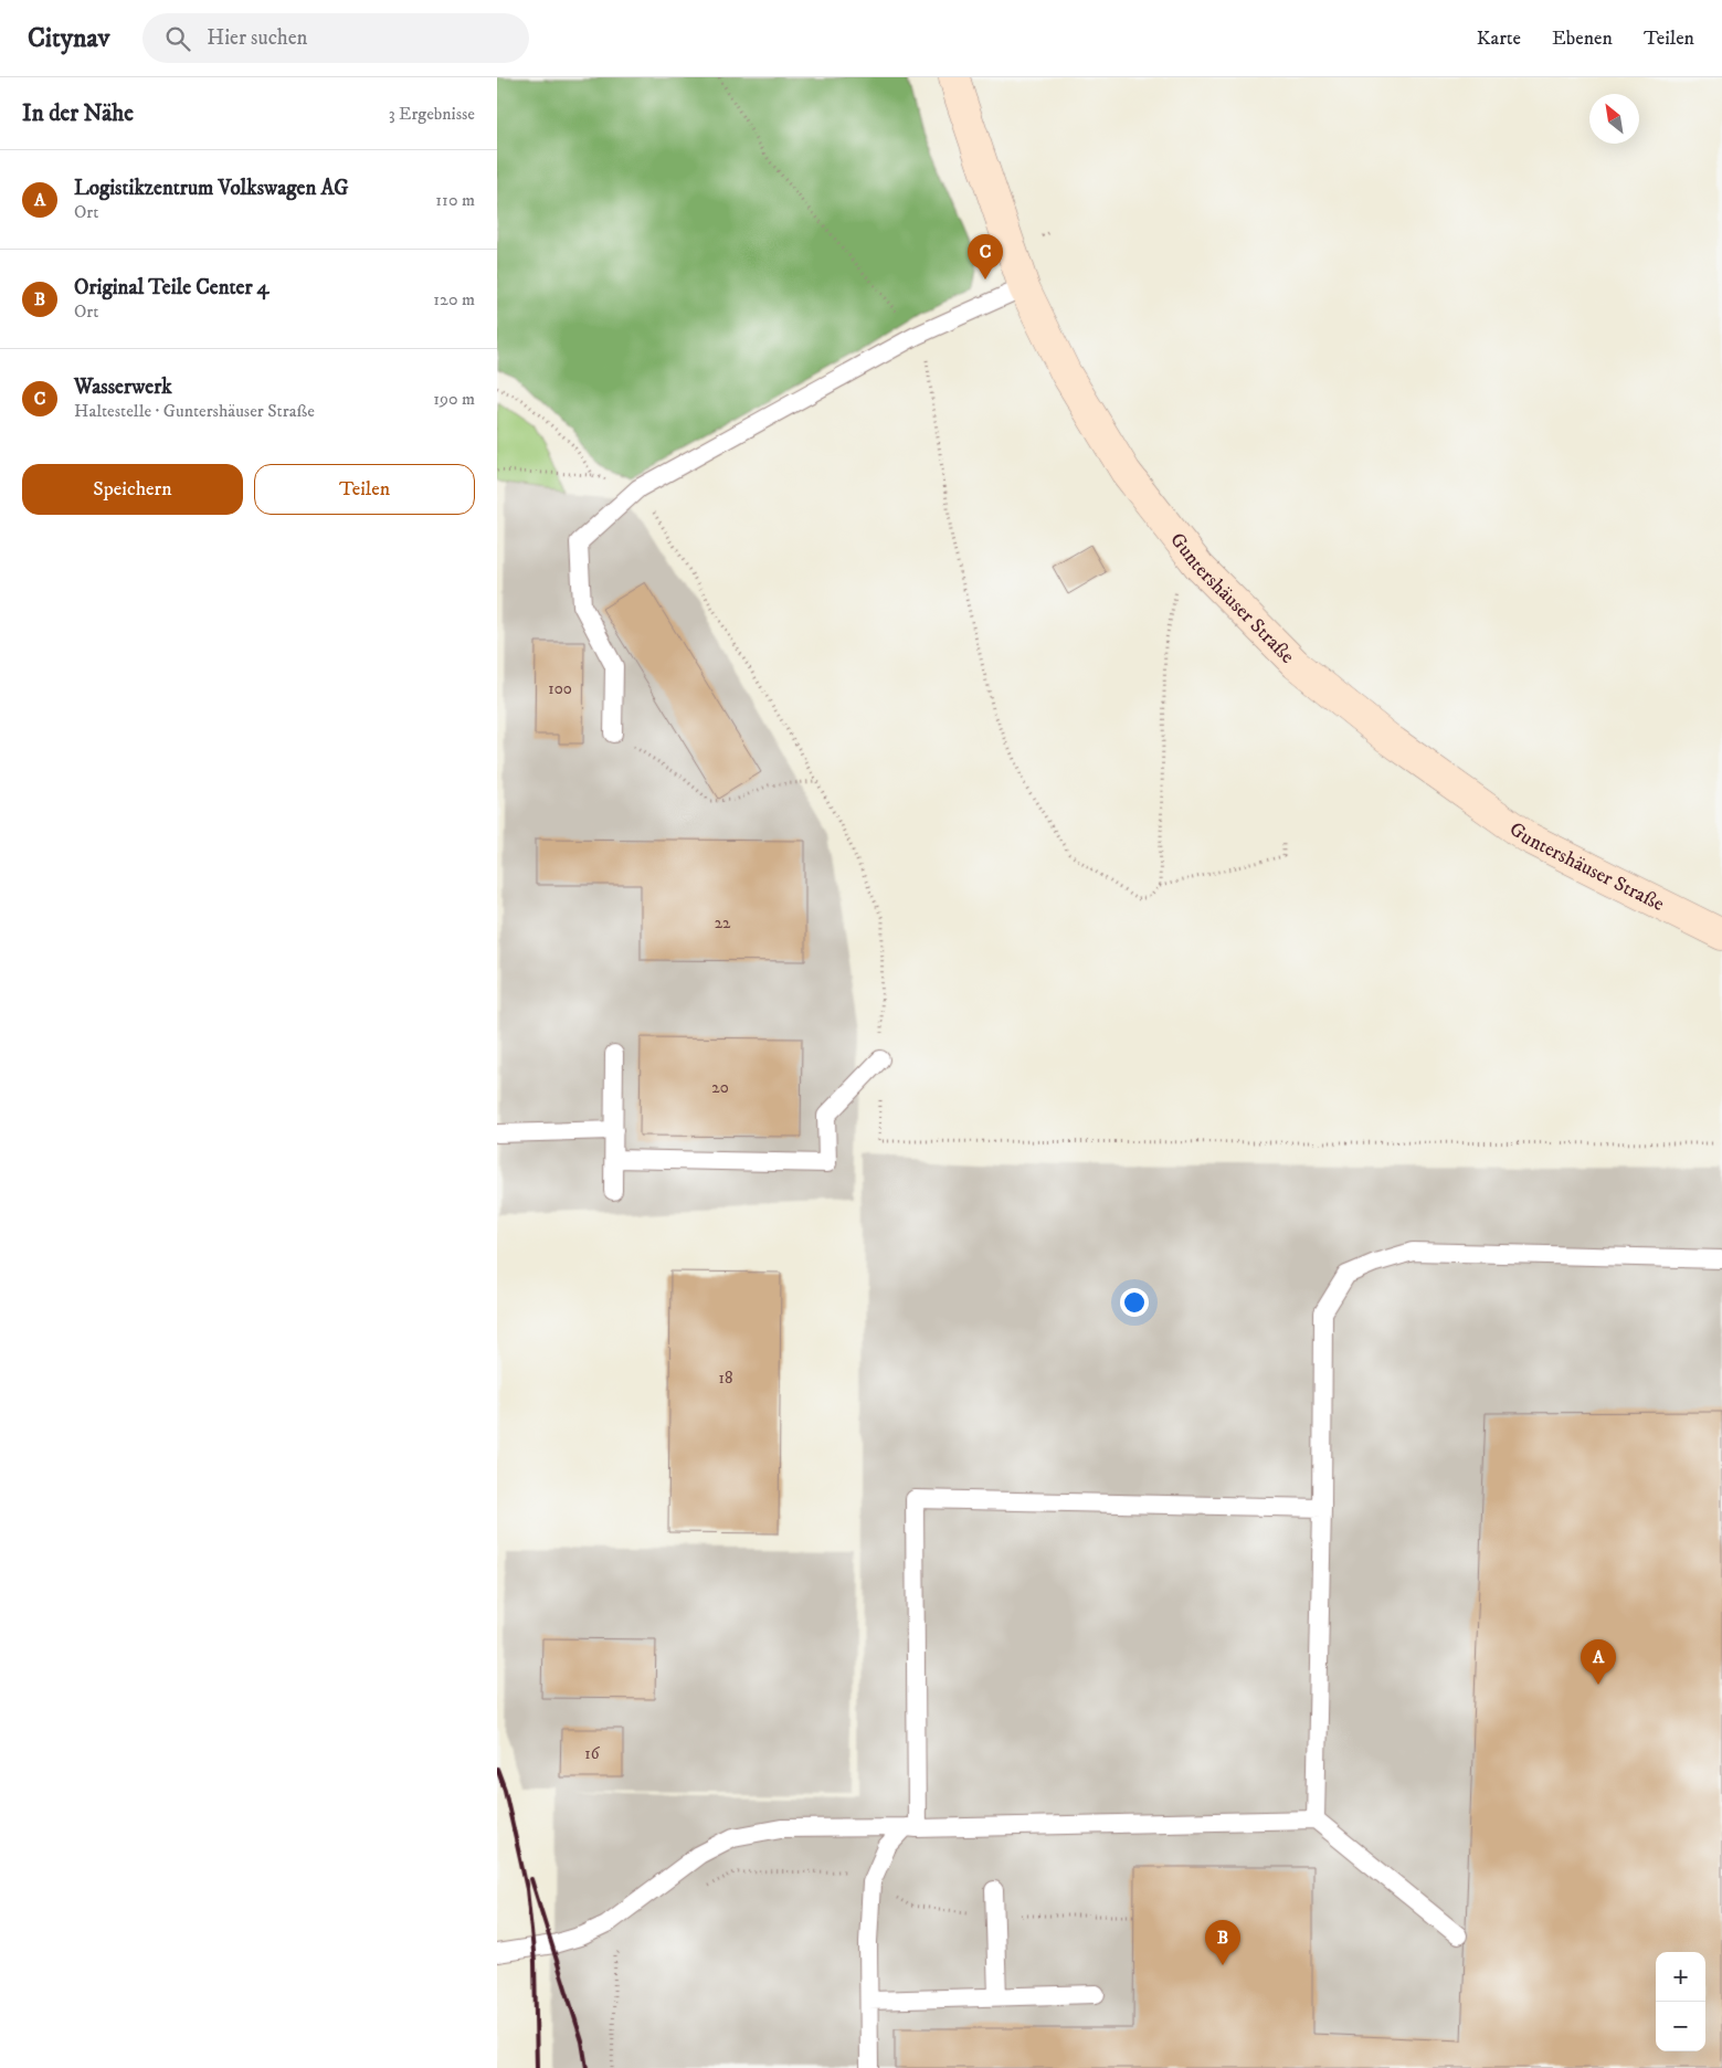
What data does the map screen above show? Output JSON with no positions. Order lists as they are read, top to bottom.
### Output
{
  "streets": {
    "street": ["Guntershäuser Straße"]
  },
  "house_numbers": [
    "100",
    "22",
    "20",
    "18",
    "16"
  ],
  "north": "top left",
  "page": {
    "header": "Citynav",
    "search": "Hier suchen",
    "nav": ["Karte", "Ebenen", "Teilen"],
    "heading": ["In der Nähe", "3 Ergebnisse"],
    "list": [
      {
        "mark": "A",
        "name": "Logistikzentrum Volkswagen AG",
        "note": "Ort",
        "value": "110 m"
      },
      {
        "mark": "B",
        "name": "Original Teile Center 4",
        "note": "Ort",
        "value": "120 m"
      },
      {
        "mark": "C",
        "name": "Wasserwerk",
        "note": "Haltestelle · Guntershäuser Straße",
        "value": "190 m"
      }
    ],
    "pins": ["C", "A", "B"],
    "buttons": ["Speichern", "Teilen"],
    "map_buttons": ["+", "−"]
  }
}
